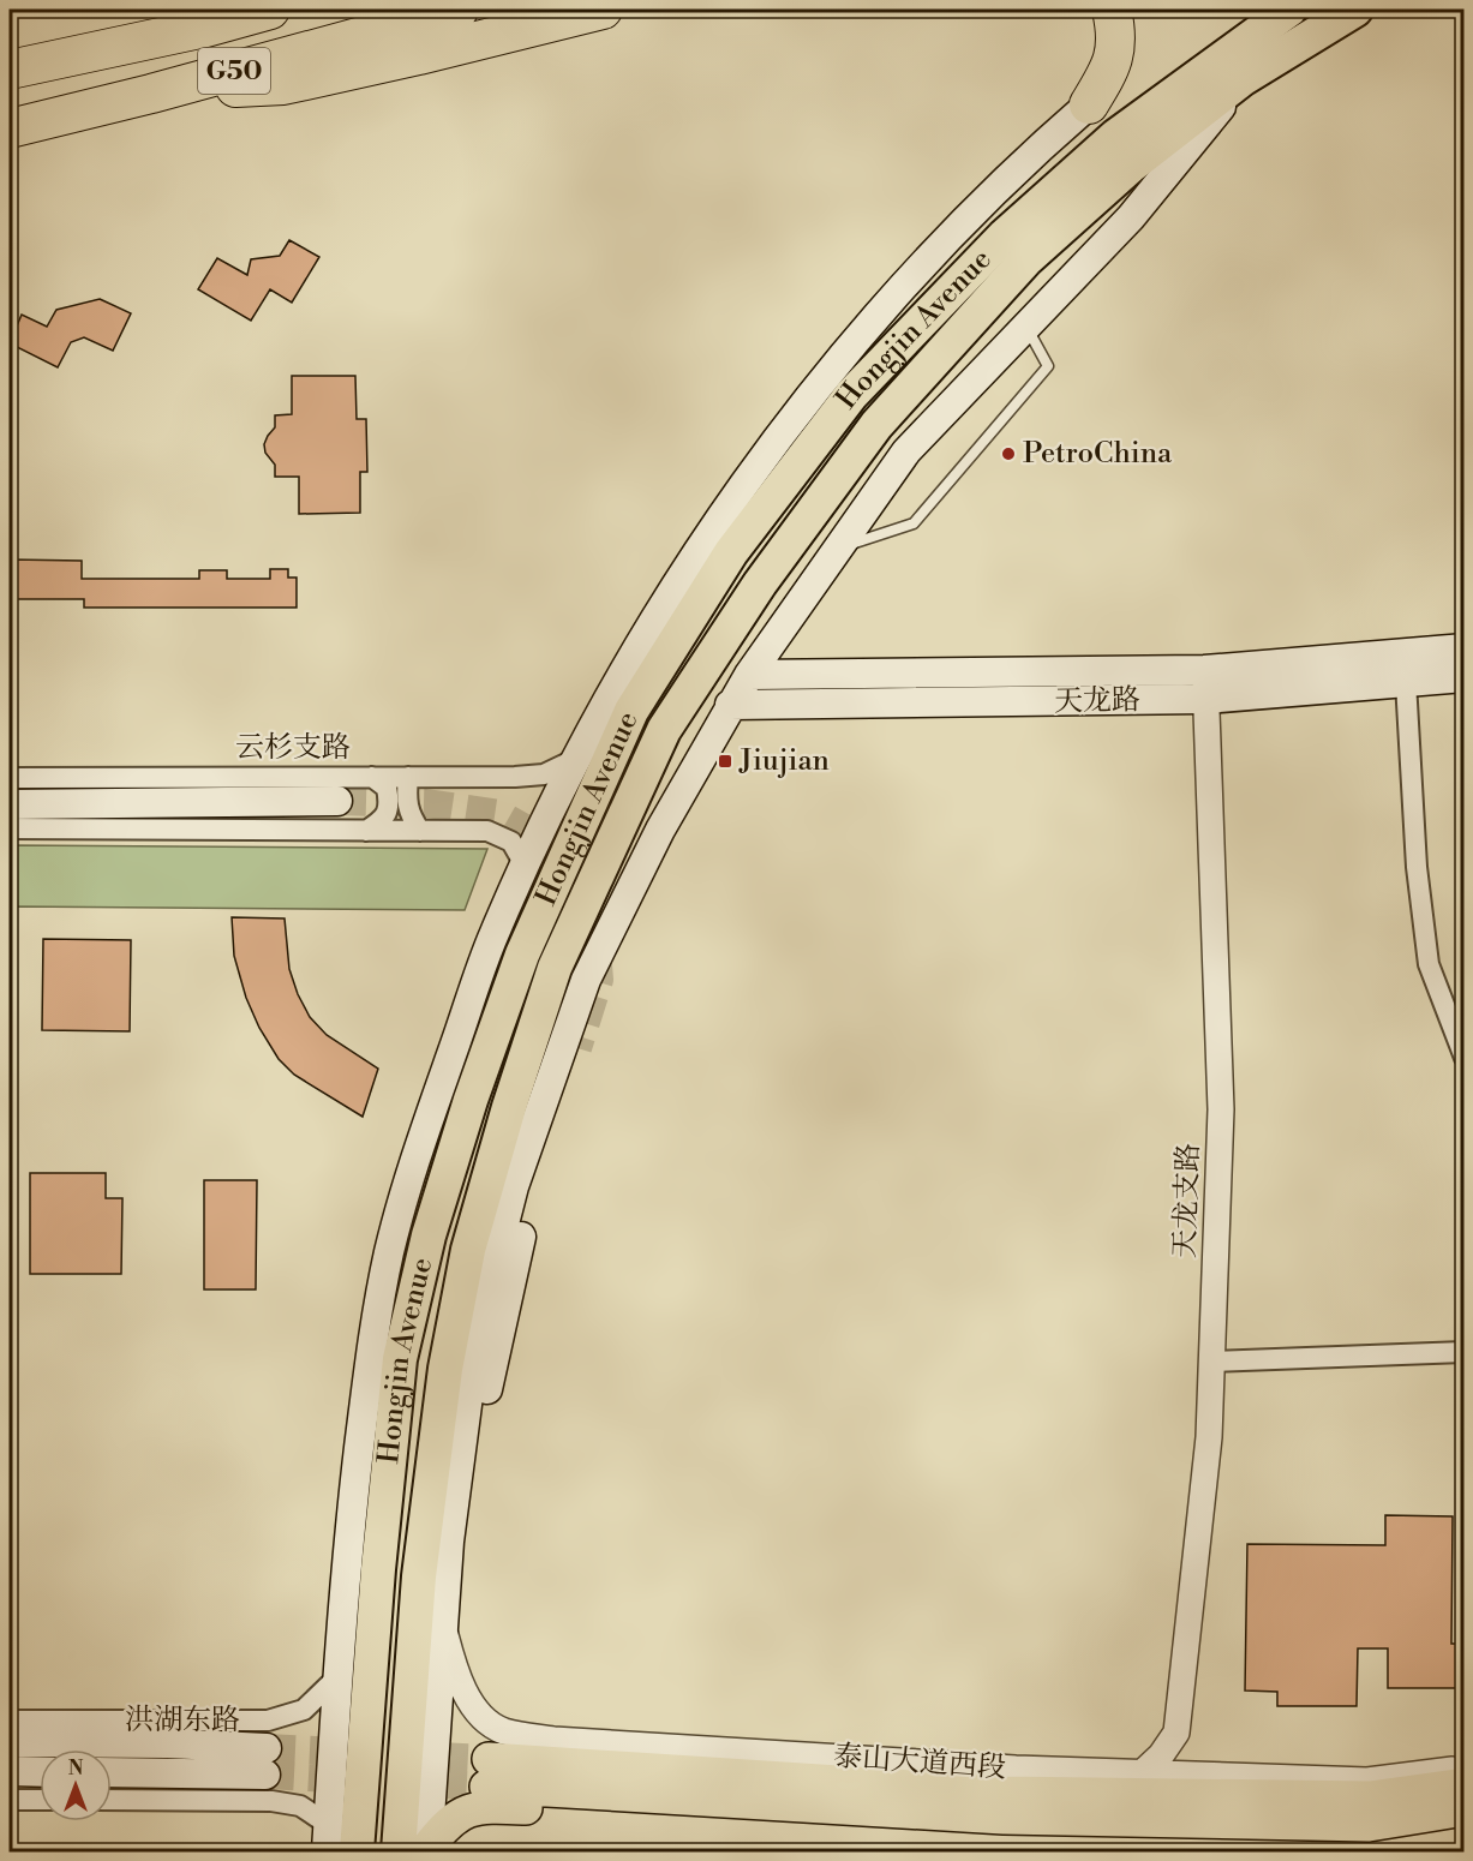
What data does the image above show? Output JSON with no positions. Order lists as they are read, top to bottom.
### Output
{
  "streets": {
    "highway": ["G50", "Hongjin Avenue"],
    "main road": ["天龙路", "洪湖东路", "泰山大道西段"],
    "street": ["云杉支路", "天龙支路"]
  },
  "crossings": [
    ["Hongjin Avenue", "天龙路"],
    ["Hongjin Avenue", "云杉支路"],
    ["Hongjin Avenue", "洪湖东路"],
    ["Hongjin Avenue", "泰山大道西段"],
    ["天龙路", "天龙支路"]
  ],
  "places": {
    "other": ["PetroChina"],
    "transit": ["Jiujian"]
  },
  "north": "top"
}
